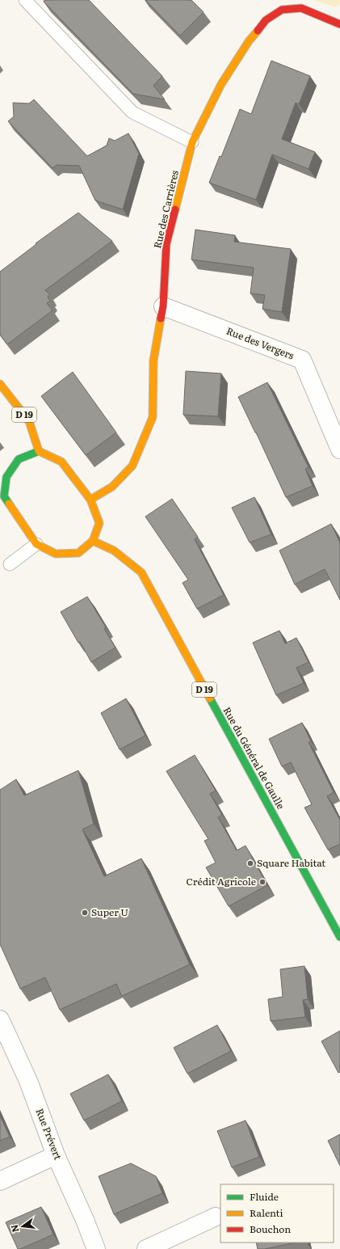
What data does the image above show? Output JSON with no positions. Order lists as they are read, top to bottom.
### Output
{
  "streets": {
    "main road": ["Rue des Carrières", "D 19", "Rue du Général de Gaulle"],
    "street": ["Rue des Vergers", "Rue Prévert"]
  },
  "crossings": [
    ["Rue des Carrières", "Rue des Vergers"],
    ["Rue des Carrières", "D 19"],
    ["Rue des Carrières", "Rue du Général de Gaulle"],
    ["D 19", "Rue du Général de Gaulle"]
  ],
  "places": ["Square Habitat", "Crédit Agricole", "Super U"],
  "legend": ["Fluide", "Ralenti", "Bouchon"],
  "north": "left"
}
